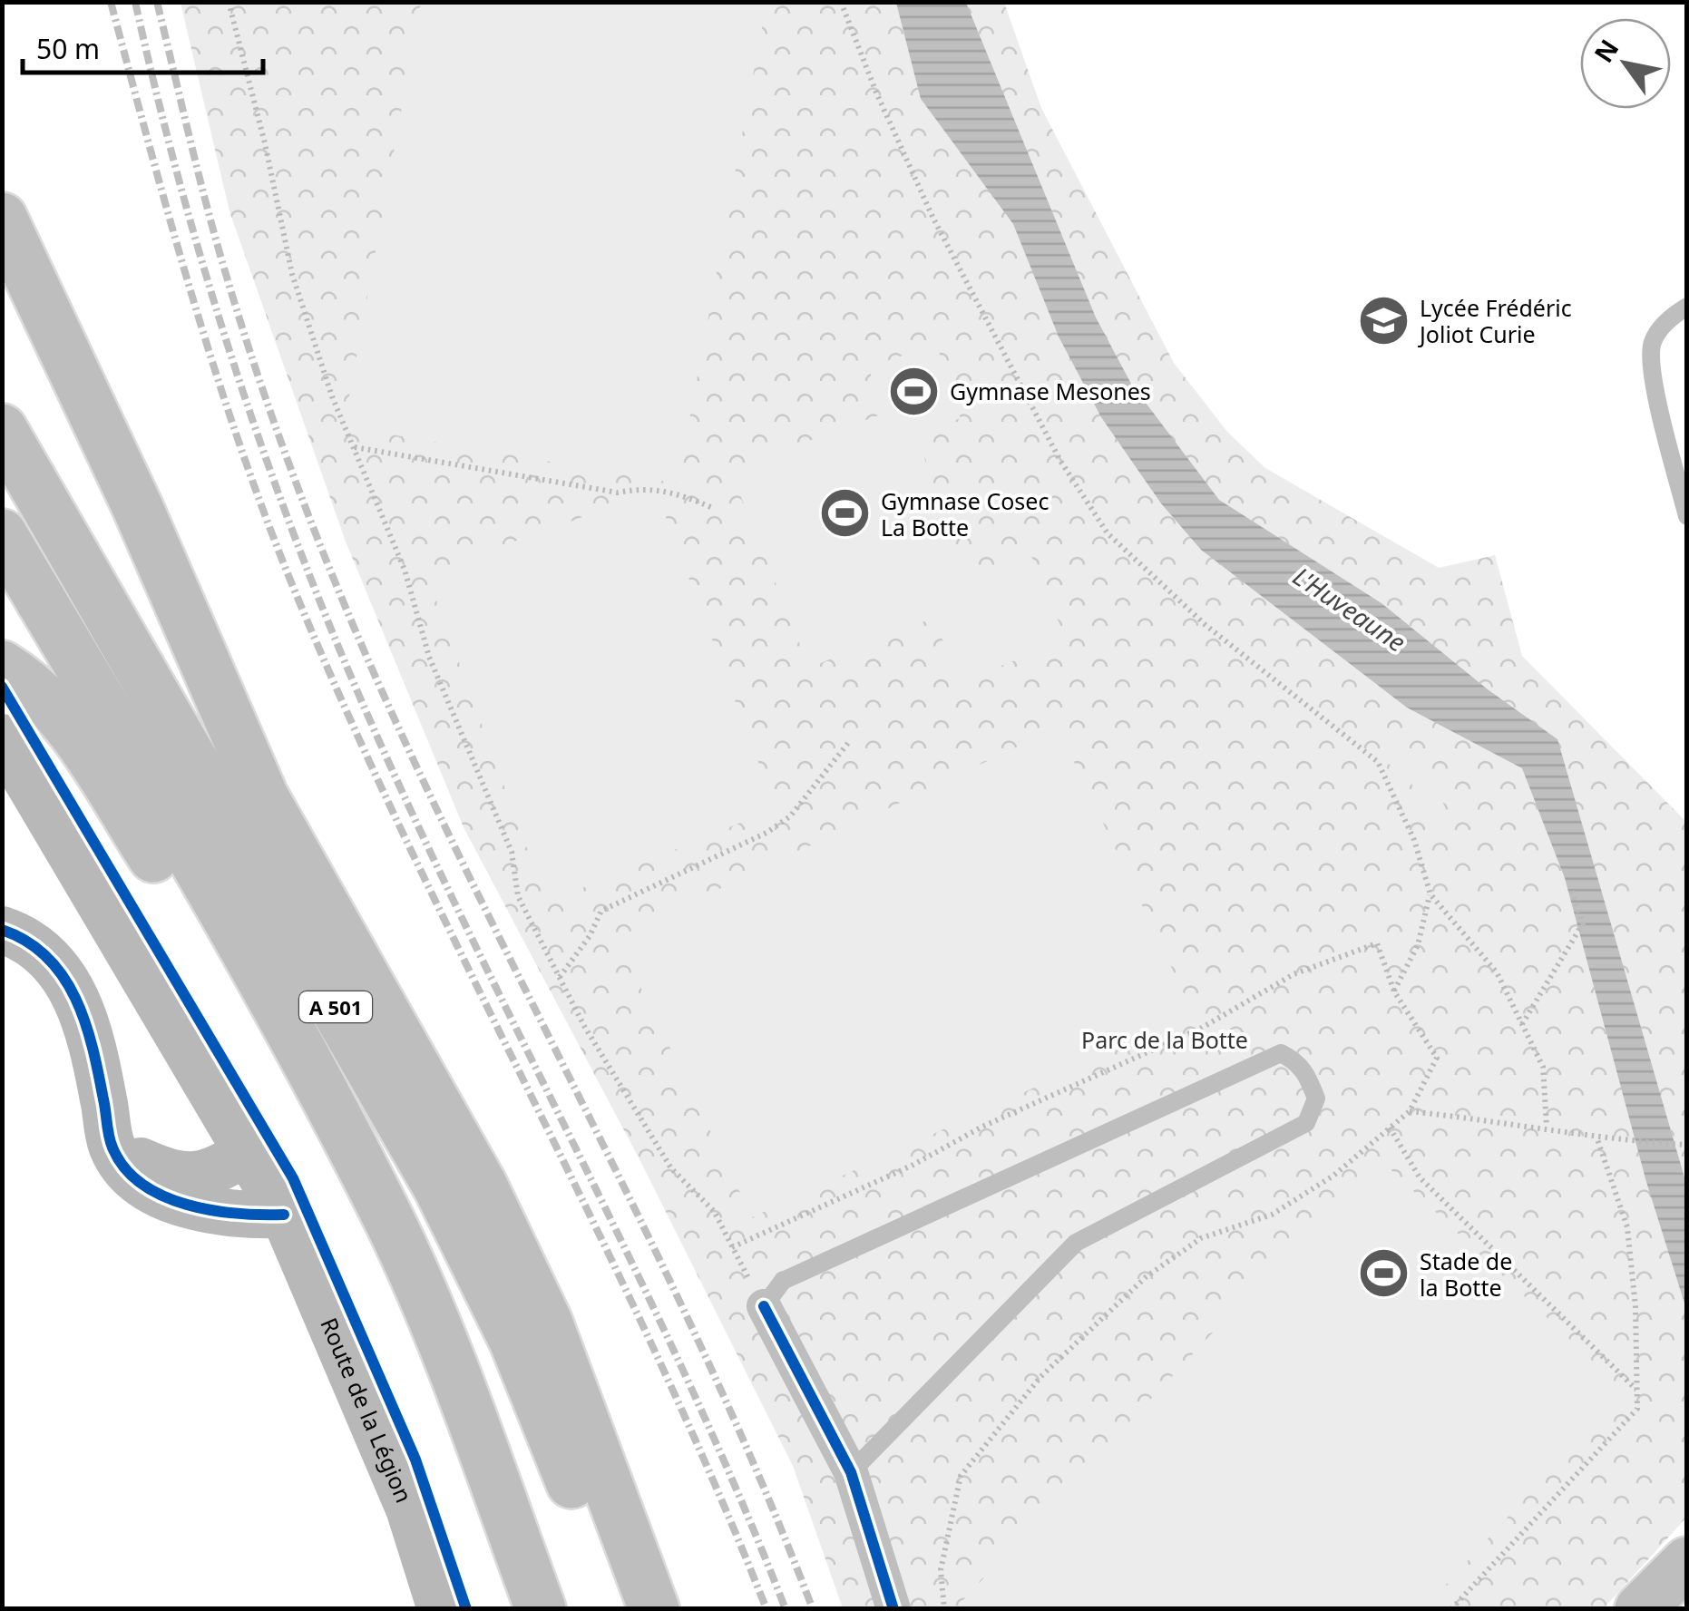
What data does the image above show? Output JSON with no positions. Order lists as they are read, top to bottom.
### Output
{
  "streets": {
    "highway": ["A 501"],
    "main road": ["Route de la Légion"]
  },
  "water": ["L'Huveaune"],
  "parks": ["Parc de la Botte"],
  "places": {
    "school or university": ["Lycée Frédéric Joliot Curie"],
    "sports": ["Gymnase Mesones", "Gymnase Cosec La Botte", "Stade de la Botte"]
  },
  "scale_bar": "50 m",
  "north": "top left"
}
